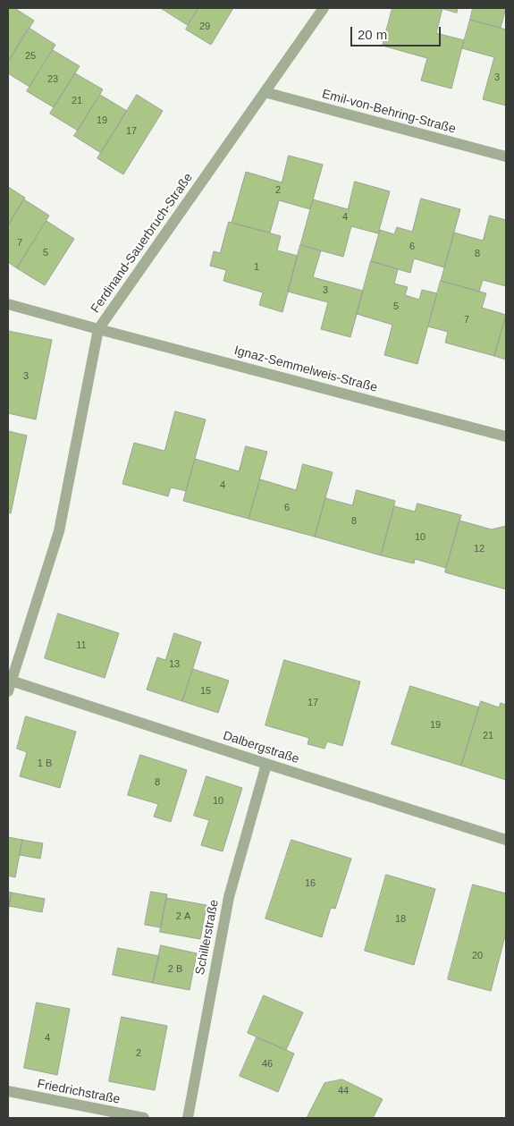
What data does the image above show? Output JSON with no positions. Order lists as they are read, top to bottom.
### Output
{
  "streets": {
    "street": [
      "Emil-von-Behring-Straße",
      "Ferdinand-Sauerbruch-Straße",
      "Ignaz-Semmelweis-Straße",
      "Dalbergstraße",
      "Schillerstraße",
      "Friedrichstraße"
    ]
  },
  "crossings": [
    ["Emil-von-Behring-Straße", "Ferdinand-Sauerbruch-Straße"],
    ["Ferdinand-Sauerbruch-Straße", "Ignaz-Semmelweis-Straße"],
    ["Ferdinand-Sauerbruch-Straße", "Dalbergstraße"],
    ["Dalbergstraße", "Schillerstraße"]
  ],
  "house_numbers": [
    "29",
    "25",
    "3",
    "23",
    "21",
    "19",
    "17",
    "2",
    "4",
    "7",
    "6",
    "5",
    "8",
    "1",
    "3",
    "5",
    "7",
    "3",
    "4",
    "6",
    "8",
    "10",
    "12",
    "11",
    "13",
    "15",
    "17",
    "19",
    "21",
    "1 B",
    "8",
    "10",
    "16",
    "2 A",
    "18",
    "20",
    "2 B",
    "4",
    "2",
    "46",
    "44"
  ],
  "scale_bar": "20 m"
}
